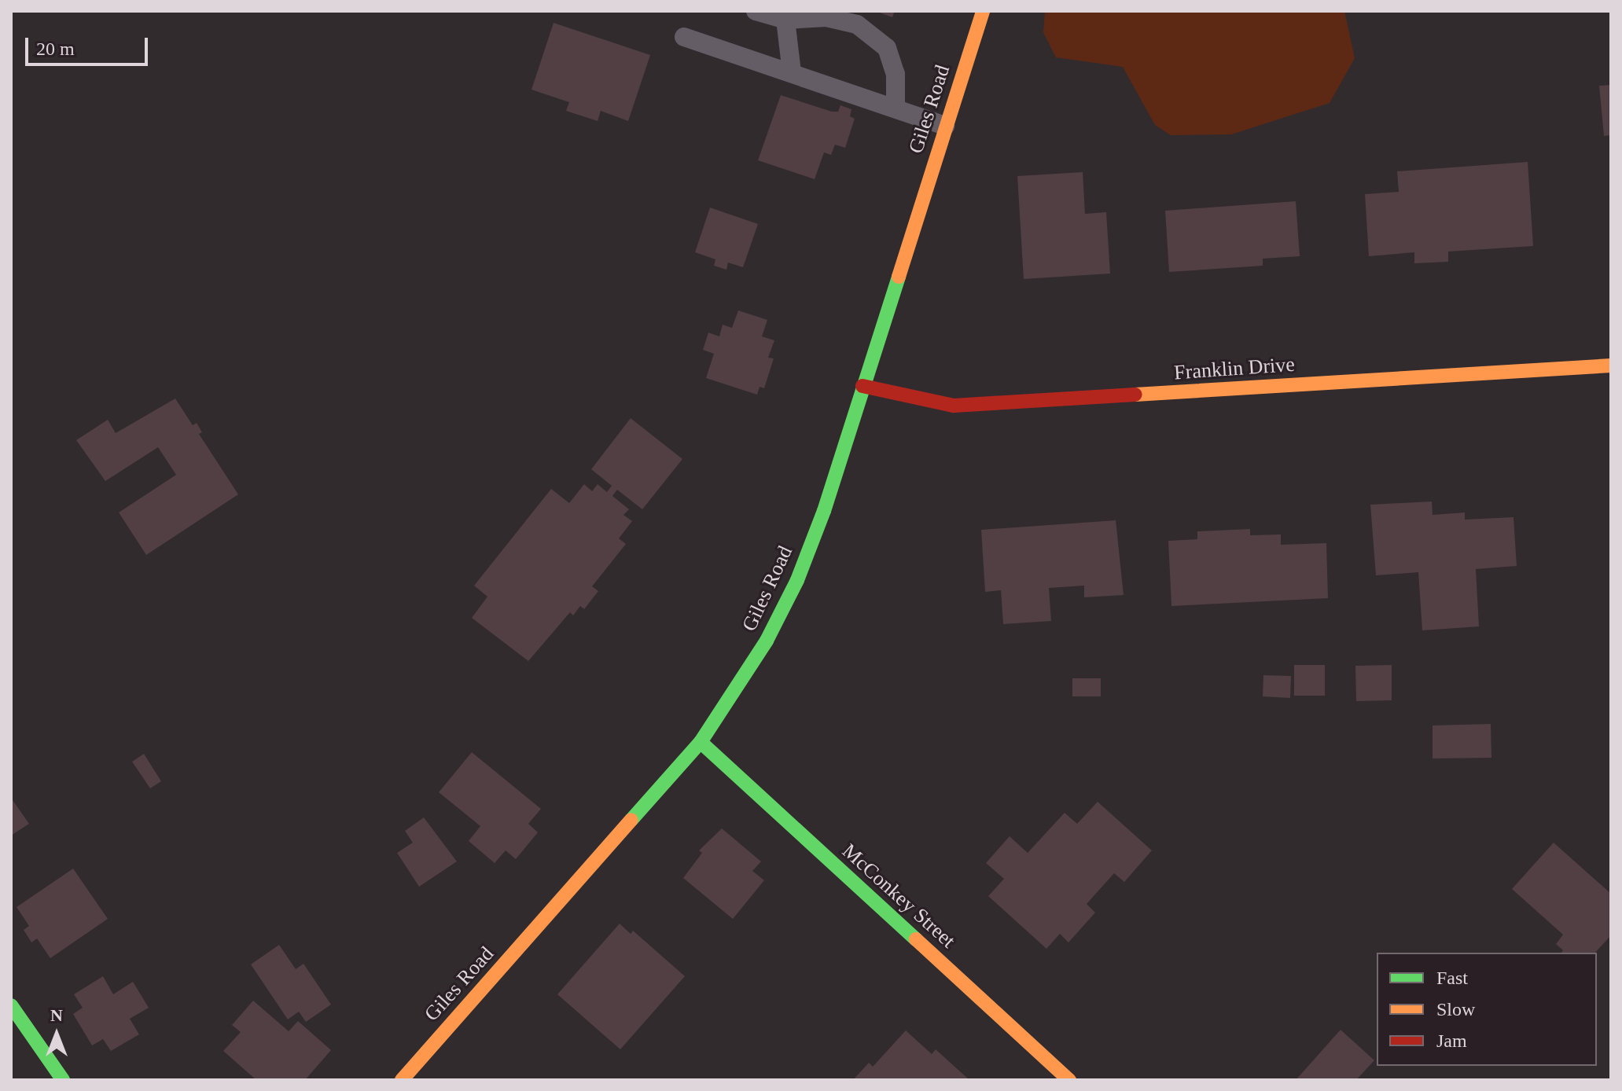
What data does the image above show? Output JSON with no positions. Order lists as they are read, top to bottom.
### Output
{
  "streets": {
    "street": ["Giles Road", "Franklin Drive", "McConkey Street"]
  },
  "crossings": [
    ["Giles Road", "Franklin Drive"],
    ["Giles Road", "McConkey Street"]
  ],
  "legend": ["Fast", "Slow", "Jam"],
  "scale_bar": "20 m",
  "north": "top"
}
